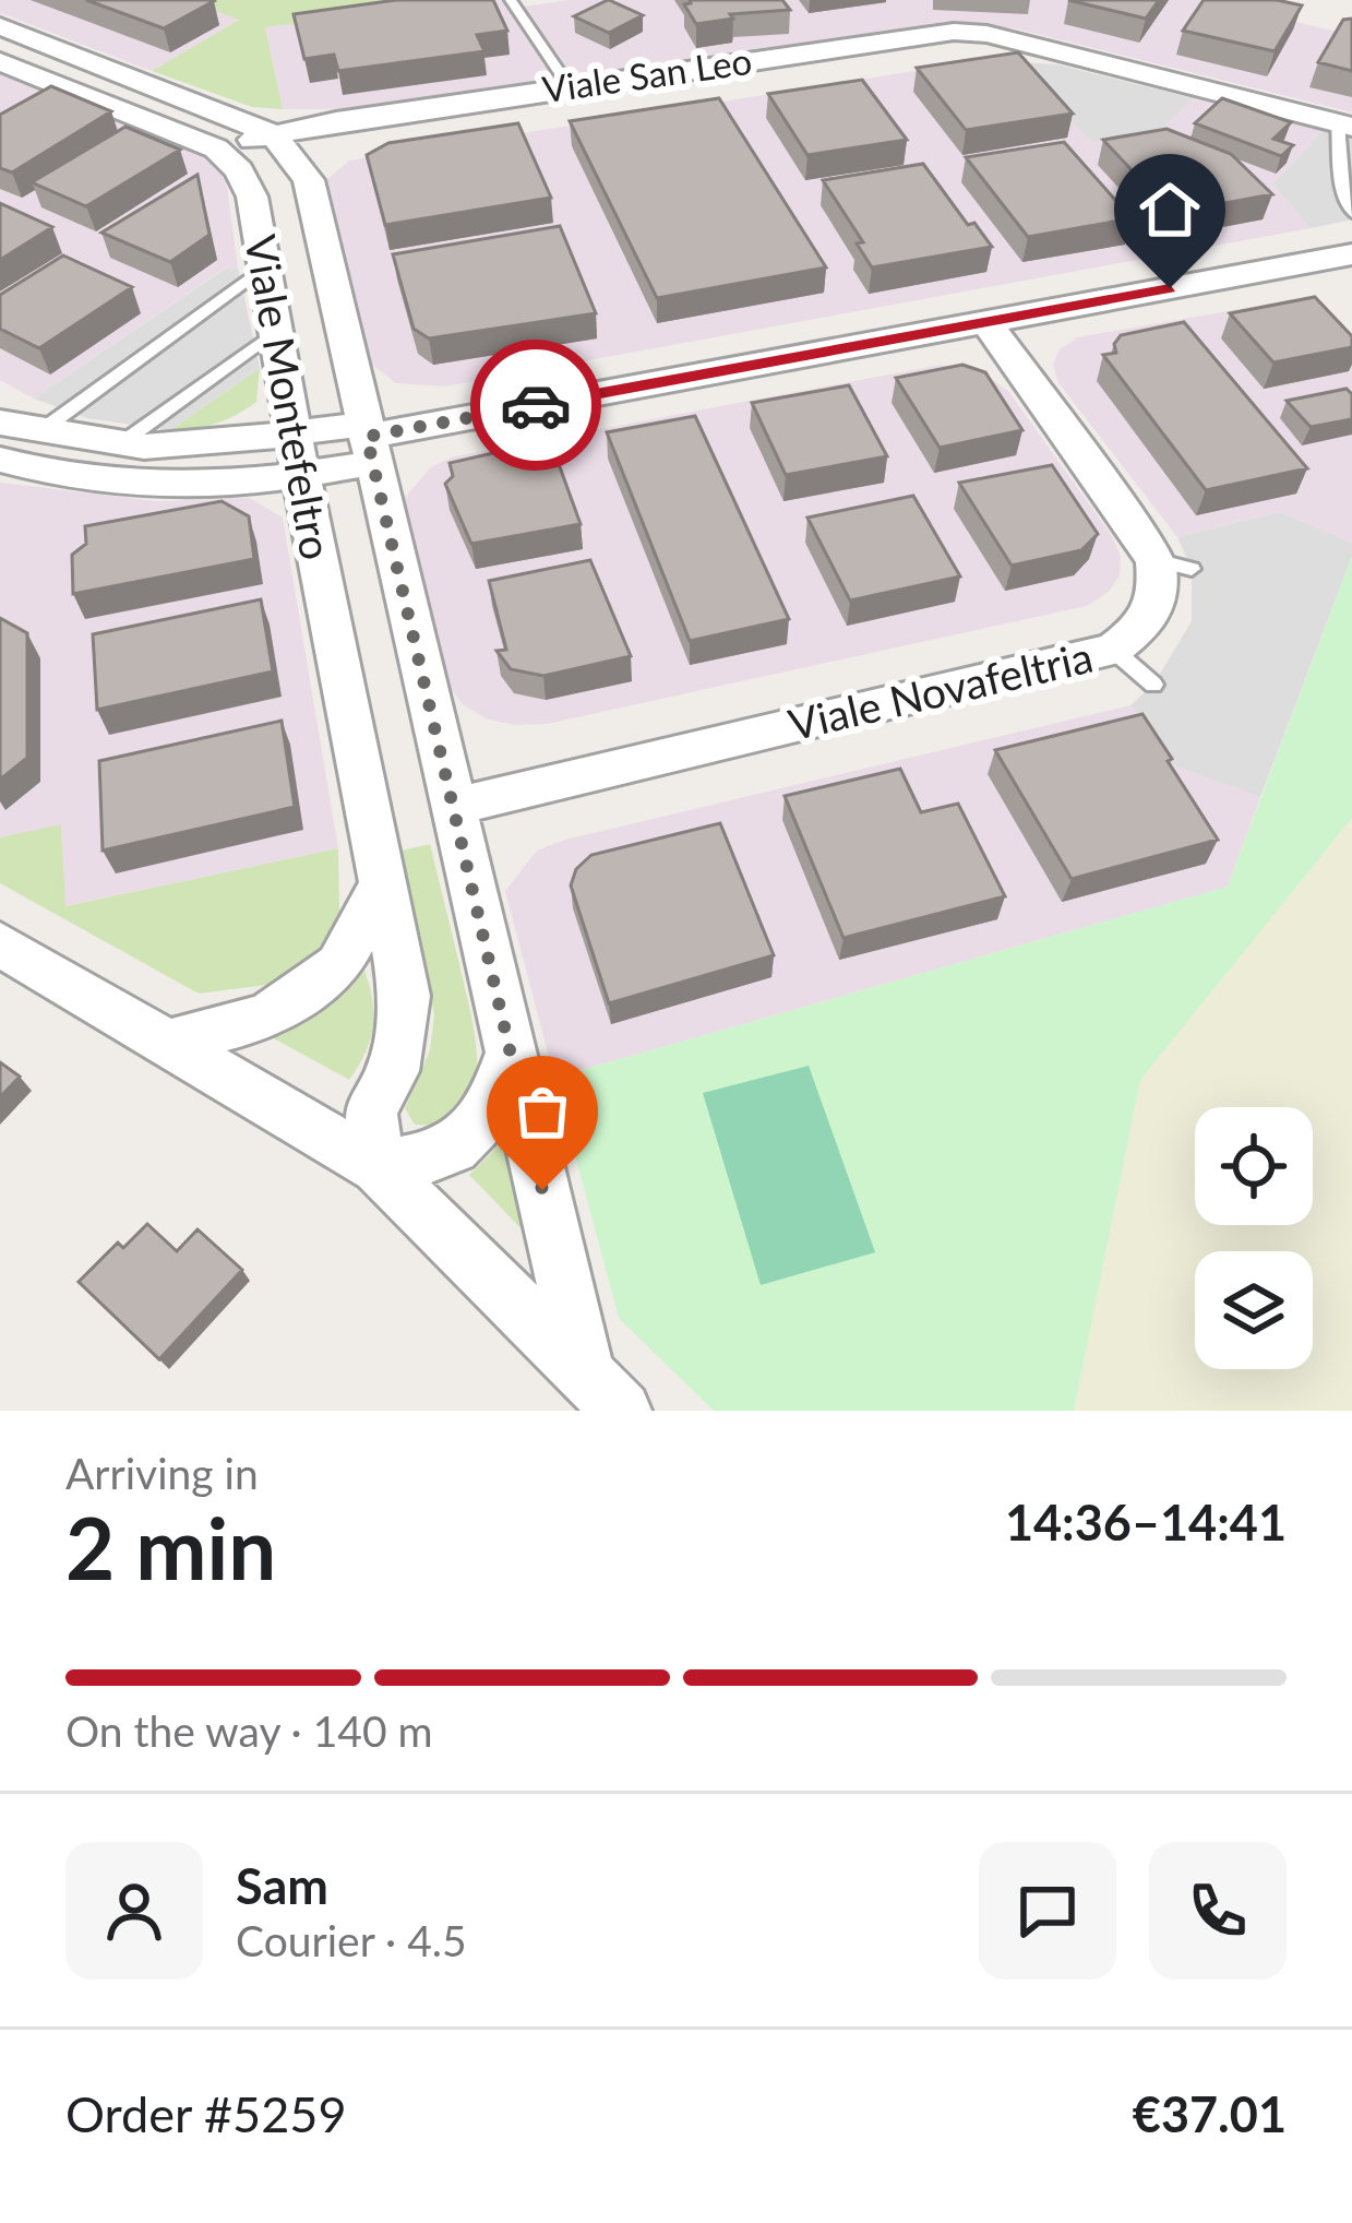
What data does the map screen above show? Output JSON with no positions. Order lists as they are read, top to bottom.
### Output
{
  "streets": {
    "street": ["Viale San Leo", "Viale Montefeltro", "Viale Novafeltria"]
  },
  "crossings": [
    ["Viale San Leo", "Viale Montefeltro"],
    ["Viale Montefeltro", "Viale Novafeltria"]
  ],
  "page": {
    "heading": ["2 min", "Arriving in", "14:36–14:41"],
    "panel": [
      "Sam",
      "Courier · 4.5",
      "Order #5259",
      "€37.01"
    ],
    "bar": "On the way · 140 m"
  }
}
